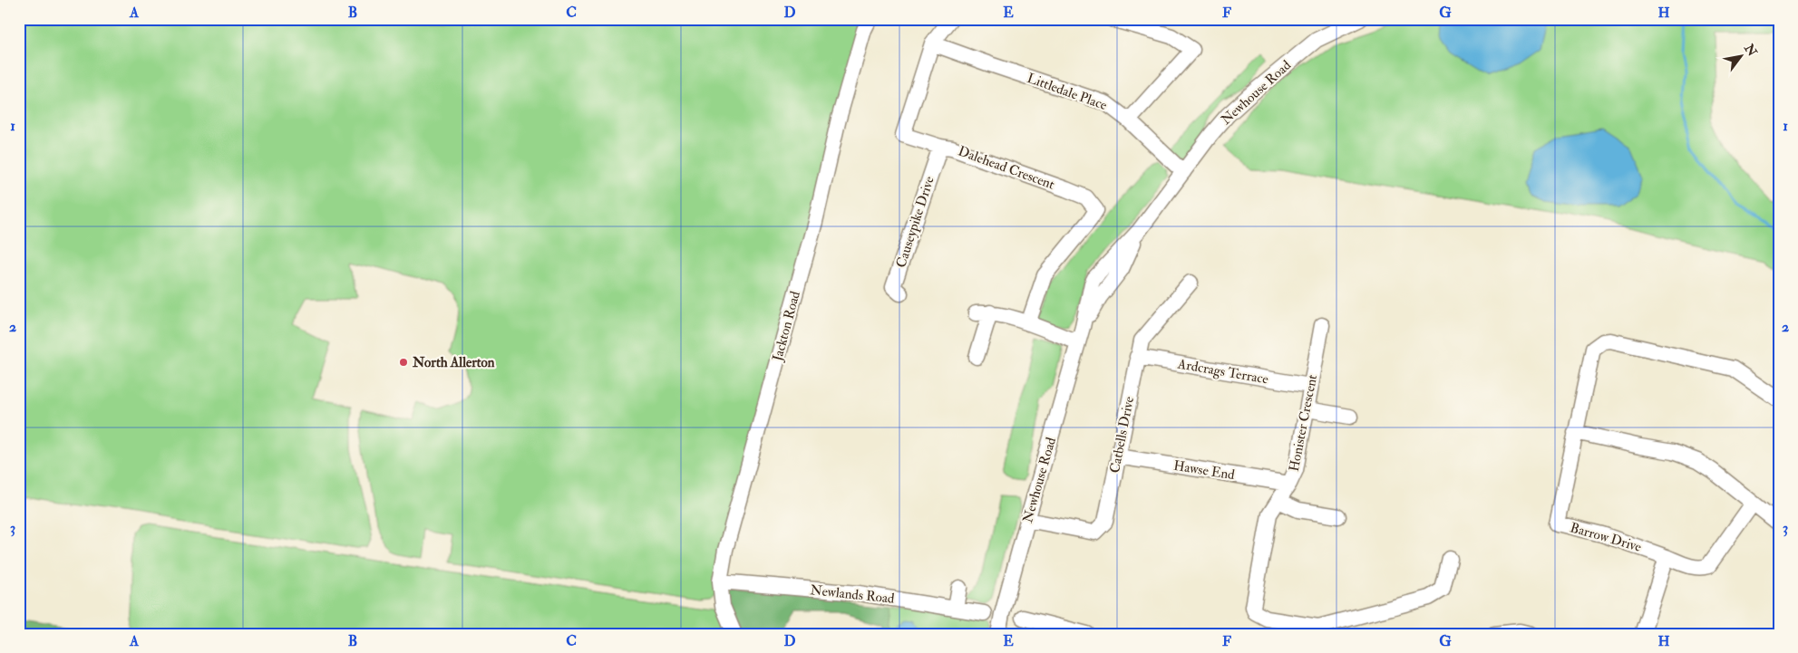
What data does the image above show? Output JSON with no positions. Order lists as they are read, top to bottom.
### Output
{
  "streets": {
    "street": [
      "Littledale Place",
      "Newhouse Road",
      "Dalehead Crescent",
      "Causeypike Drive",
      "Jackton Road",
      "Ardcrags Terrace",
      "Honister Crescent",
      "Catbells Drive",
      "Hawse End",
      "Barrow Drive",
      "Newlands Road"
    ]
  },
  "crossings": [
    ["Littledale Place", "Newhouse Road"],
    ["Littledale Place", "Dalehead Crescent"],
    ["Newhouse Road", "Catbells Drive"],
    ["Dalehead Crescent", "Causeypike Drive"],
    ["Jackton Road", "Newlands Road"],
    ["Ardcrags Terrace", "Honister Crescent"],
    ["Ardcrags Terrace", "Catbells Drive"],
    ["Honister Crescent", "Hawse End"],
    ["Catbells Drive", "Hawse End"]
  ],
  "places": ["North Allerton"],
  "north": "top right",
  "grid": {
    "columns": [
      "A",
      "B",
      "C",
      "D",
      "E",
      "F",
      "G",
      "H"
    ],
    "rows": ["1", "2", "3"]
  }
}
